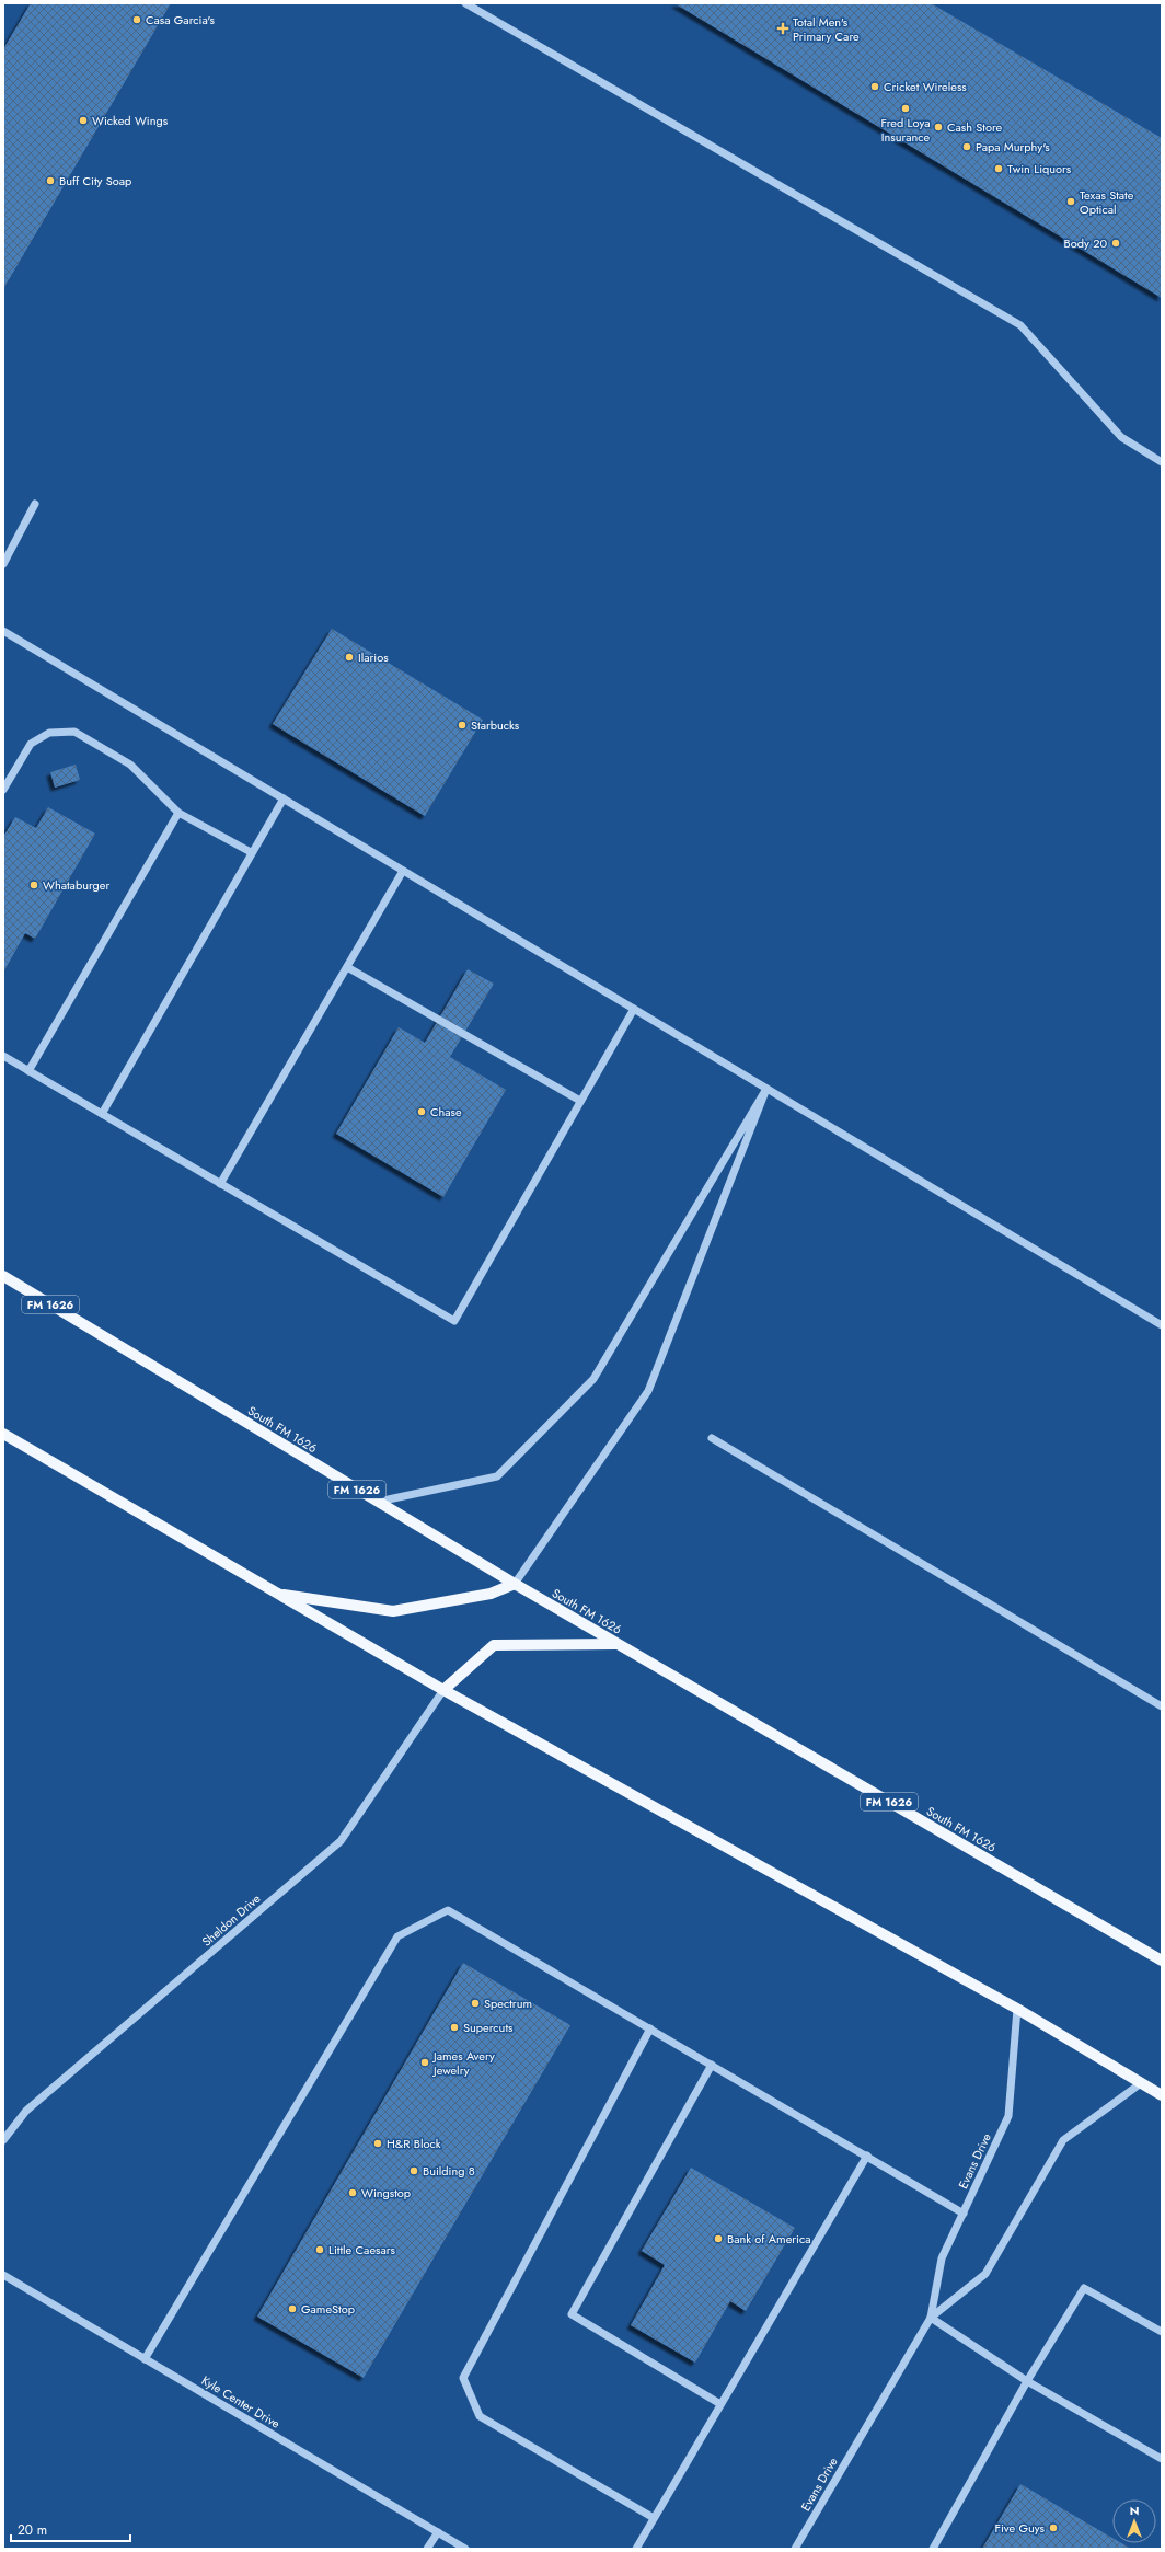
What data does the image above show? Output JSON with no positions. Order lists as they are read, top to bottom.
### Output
{
  "streets": {
    "main road": ["FM 1626", "South FM 1626"],
    "street": ["Sheldon Drive", "Evans Drive", "Kyle Center Drive"]
  },
  "places": {
    "other": [
      "Casa Garcia's",
      "Cricket Wireless",
      "Fred Loya Insurance",
      "Wicked Wings",
      "Cash Store",
      "Papa Murphy's",
      "Twin Liquors",
      "Buff City Soap",
      "Texas State Optical",
      "Body 20",
      "Ilarios",
      "Starbucks",
      "Whataburger",
      "Chase",
      "Spectrum",
      "Supercuts",
      "James Avery Jewelry",
      "H&R Block",
      "Building 8",
      "Wingstop",
      "Bank of America",
      "Little Caesars",
      "GameStop",
      "Five Guys"
    ],
    "health": ["Total Men's Primary Care"]
  },
  "scale_bar": "20 m",
  "north": "top"
}
